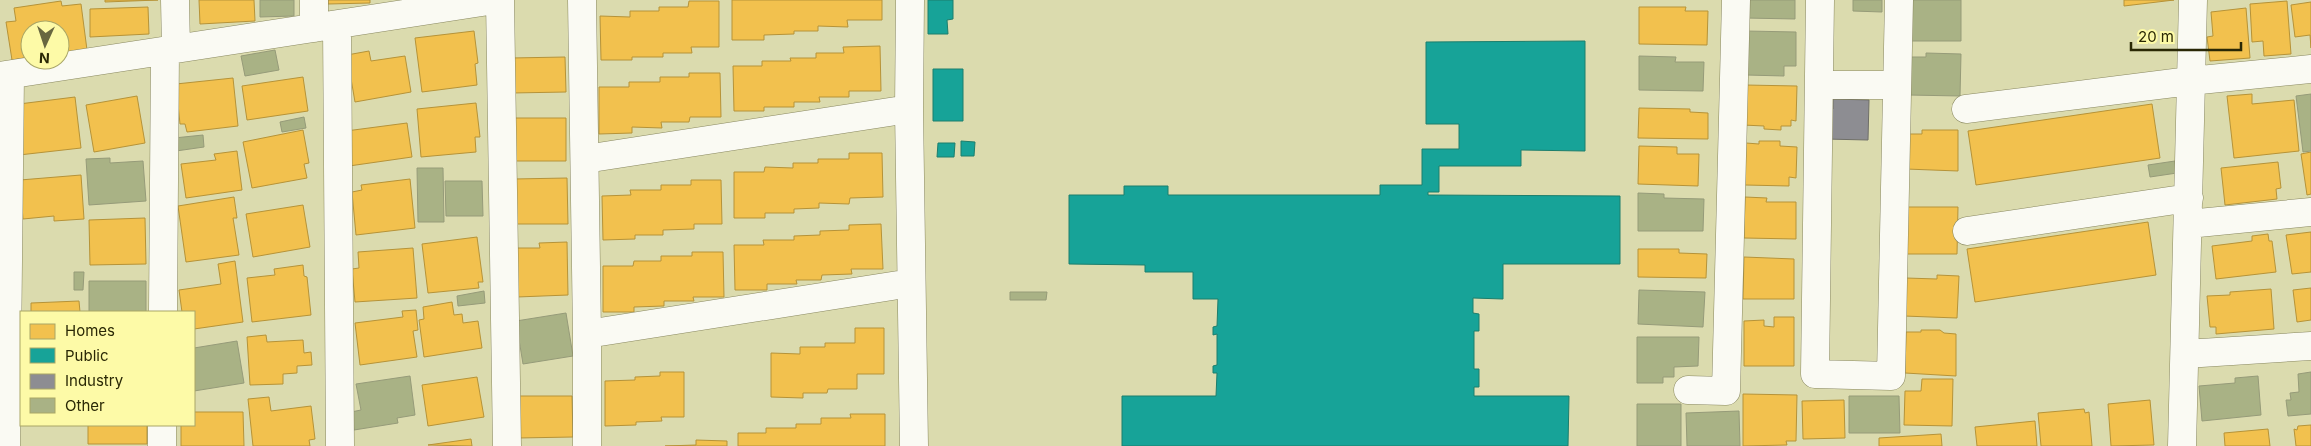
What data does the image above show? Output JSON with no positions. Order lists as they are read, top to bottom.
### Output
{
  "legend": [
    "Homes",
    "Public",
    "Industry",
    "Other"
  ],
  "scale_bar": "20 m",
  "north": "bottom"
}
